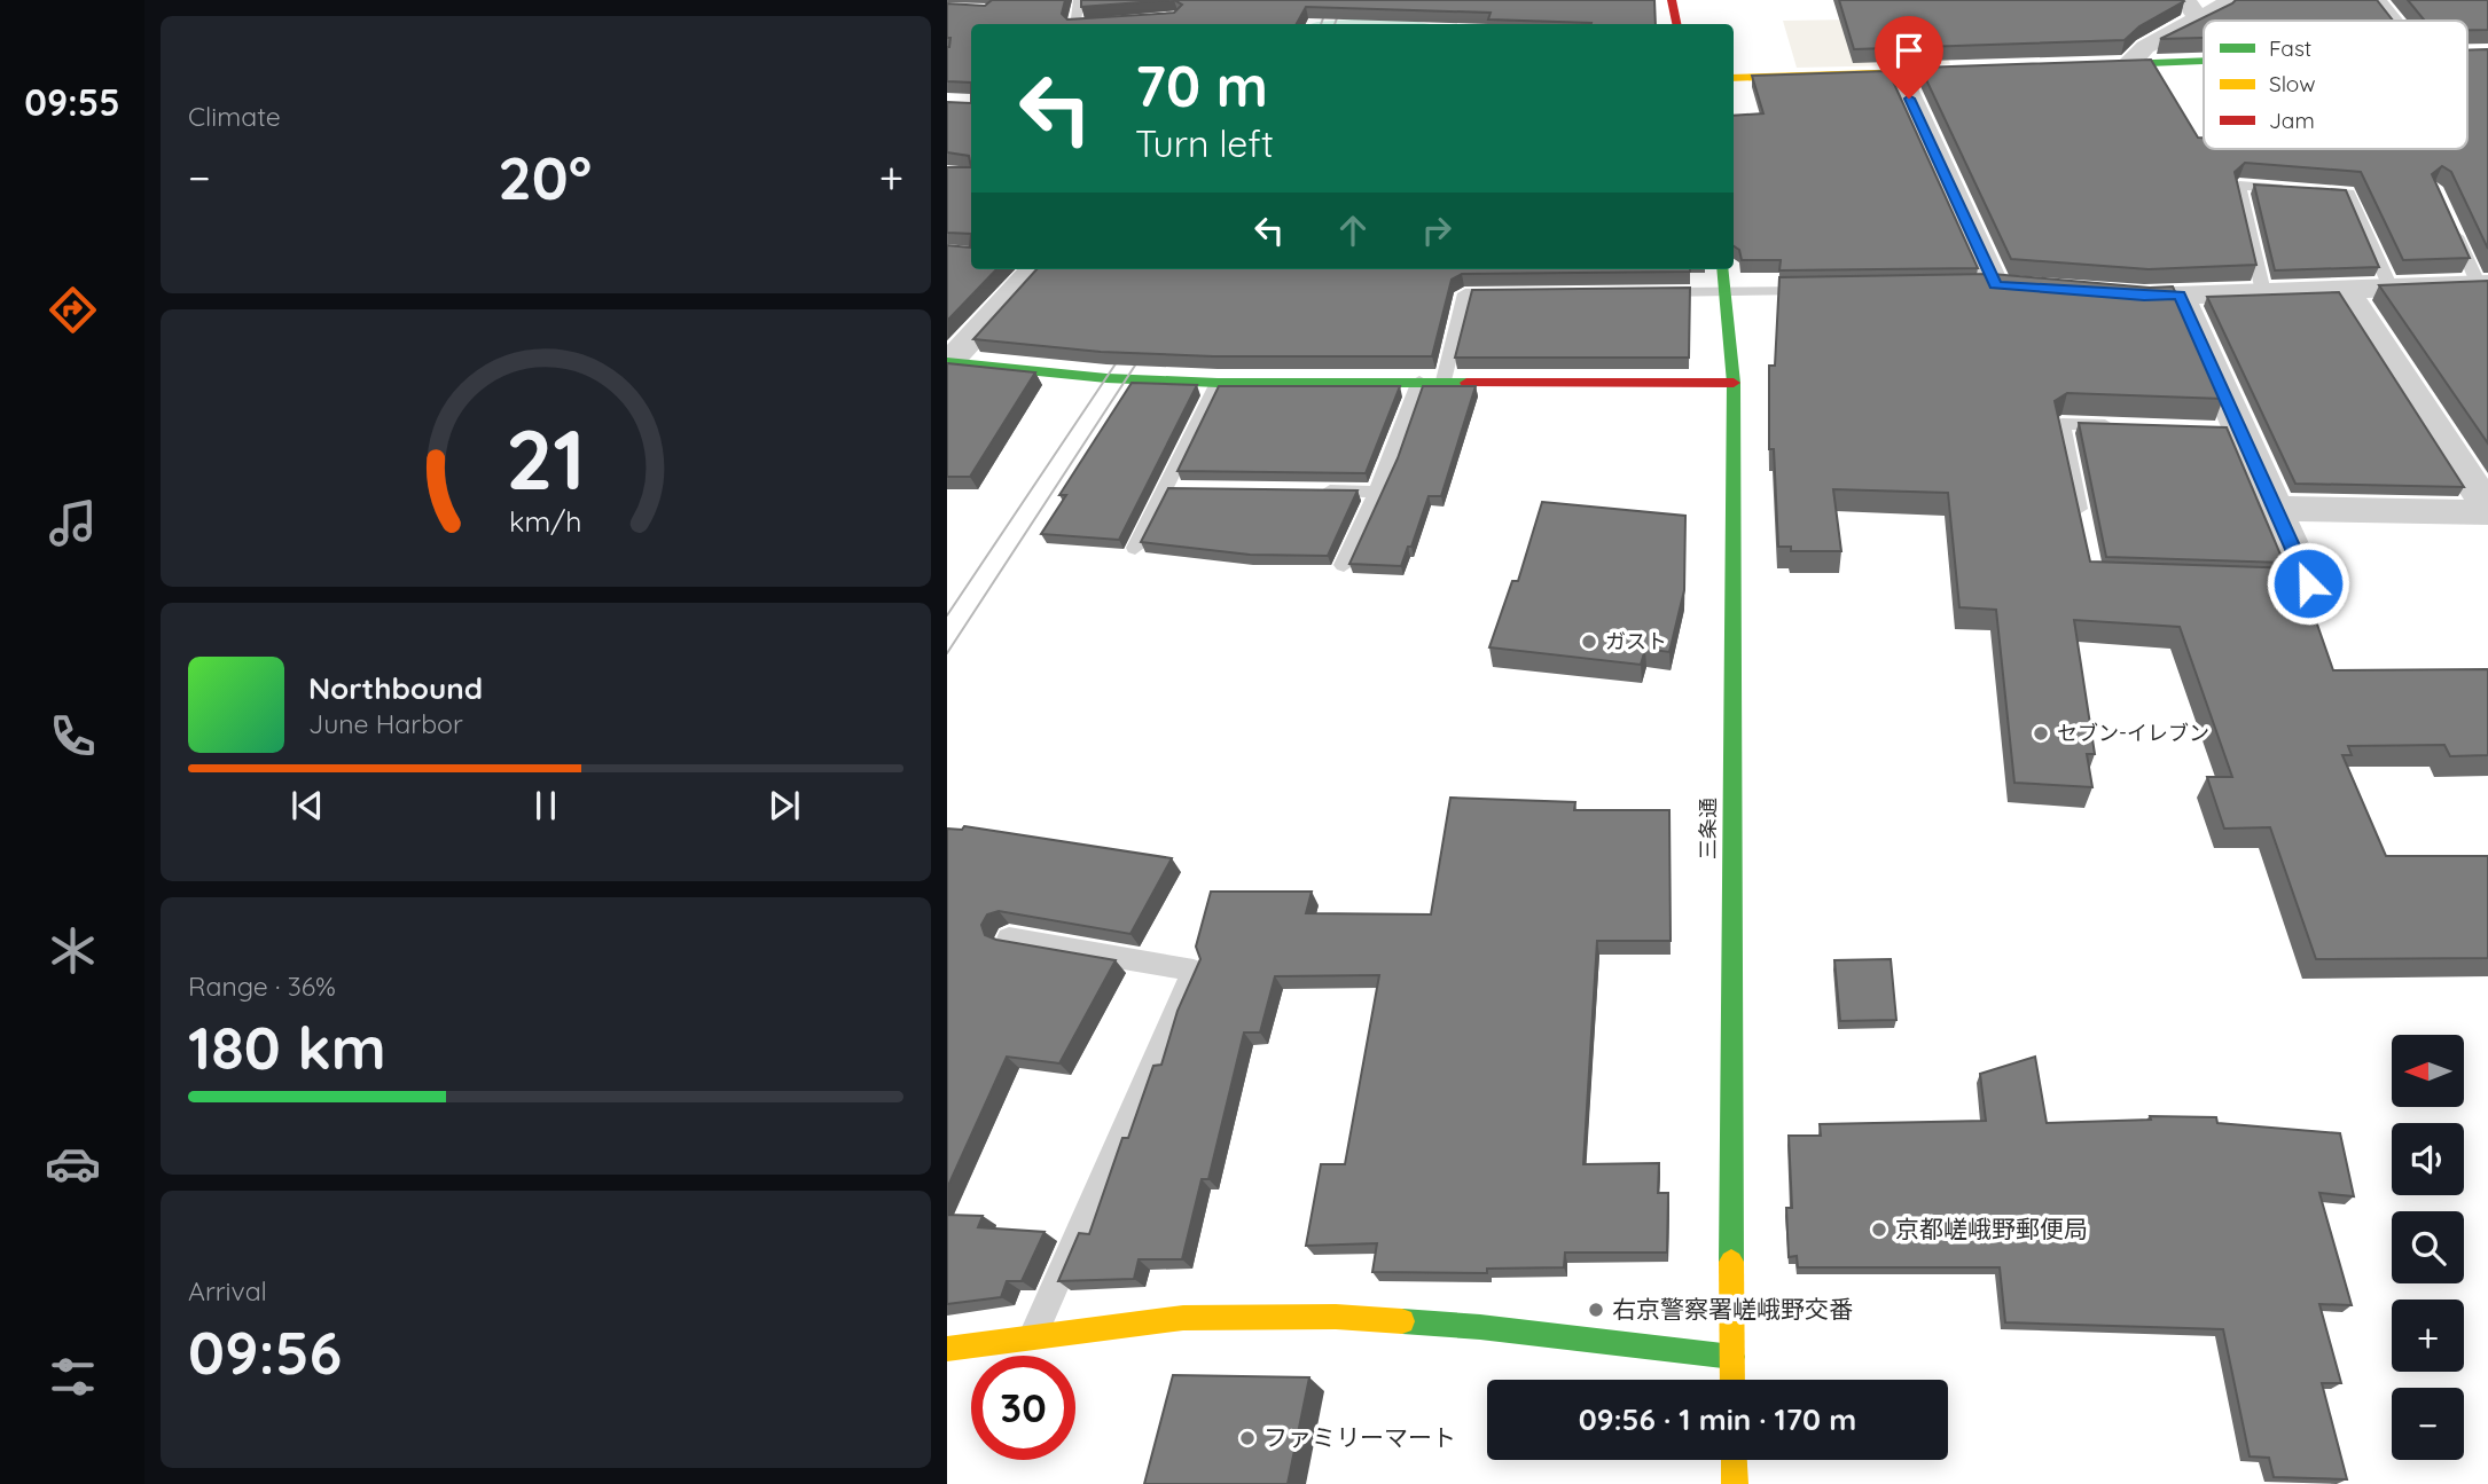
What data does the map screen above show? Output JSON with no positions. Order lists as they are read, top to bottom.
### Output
{
  "streets": {
    "street": ["三条通"]
  },
  "places": [
    "ガスト",
    "セブン-イレブン",
    "京都嵯峨野郵便局",
    "右京警察署嵯峨野交番",
    "ファミリーマート"
  ],
  "legend": ["Fast", "Slow", "Jam"],
  "north": "left",
  "page": {
    "tabs": "09:55",
    "tile": [
      "Climate",
      ["Range · 36%", "180 km"],
      ["Arrival", "09:56"]
    ],
    "turn": ["70 m", "Turn left"],
    "heat": ["−", "20°", "+"],
    "song": ["Northbound", "June Harbor"],
    "map_buttons": ["+", "−"],
    "limit": "30",
    "trip": "09:56 · 1 min · 170 m",
    "gauge": ["21", "km/h"]
  }
}
